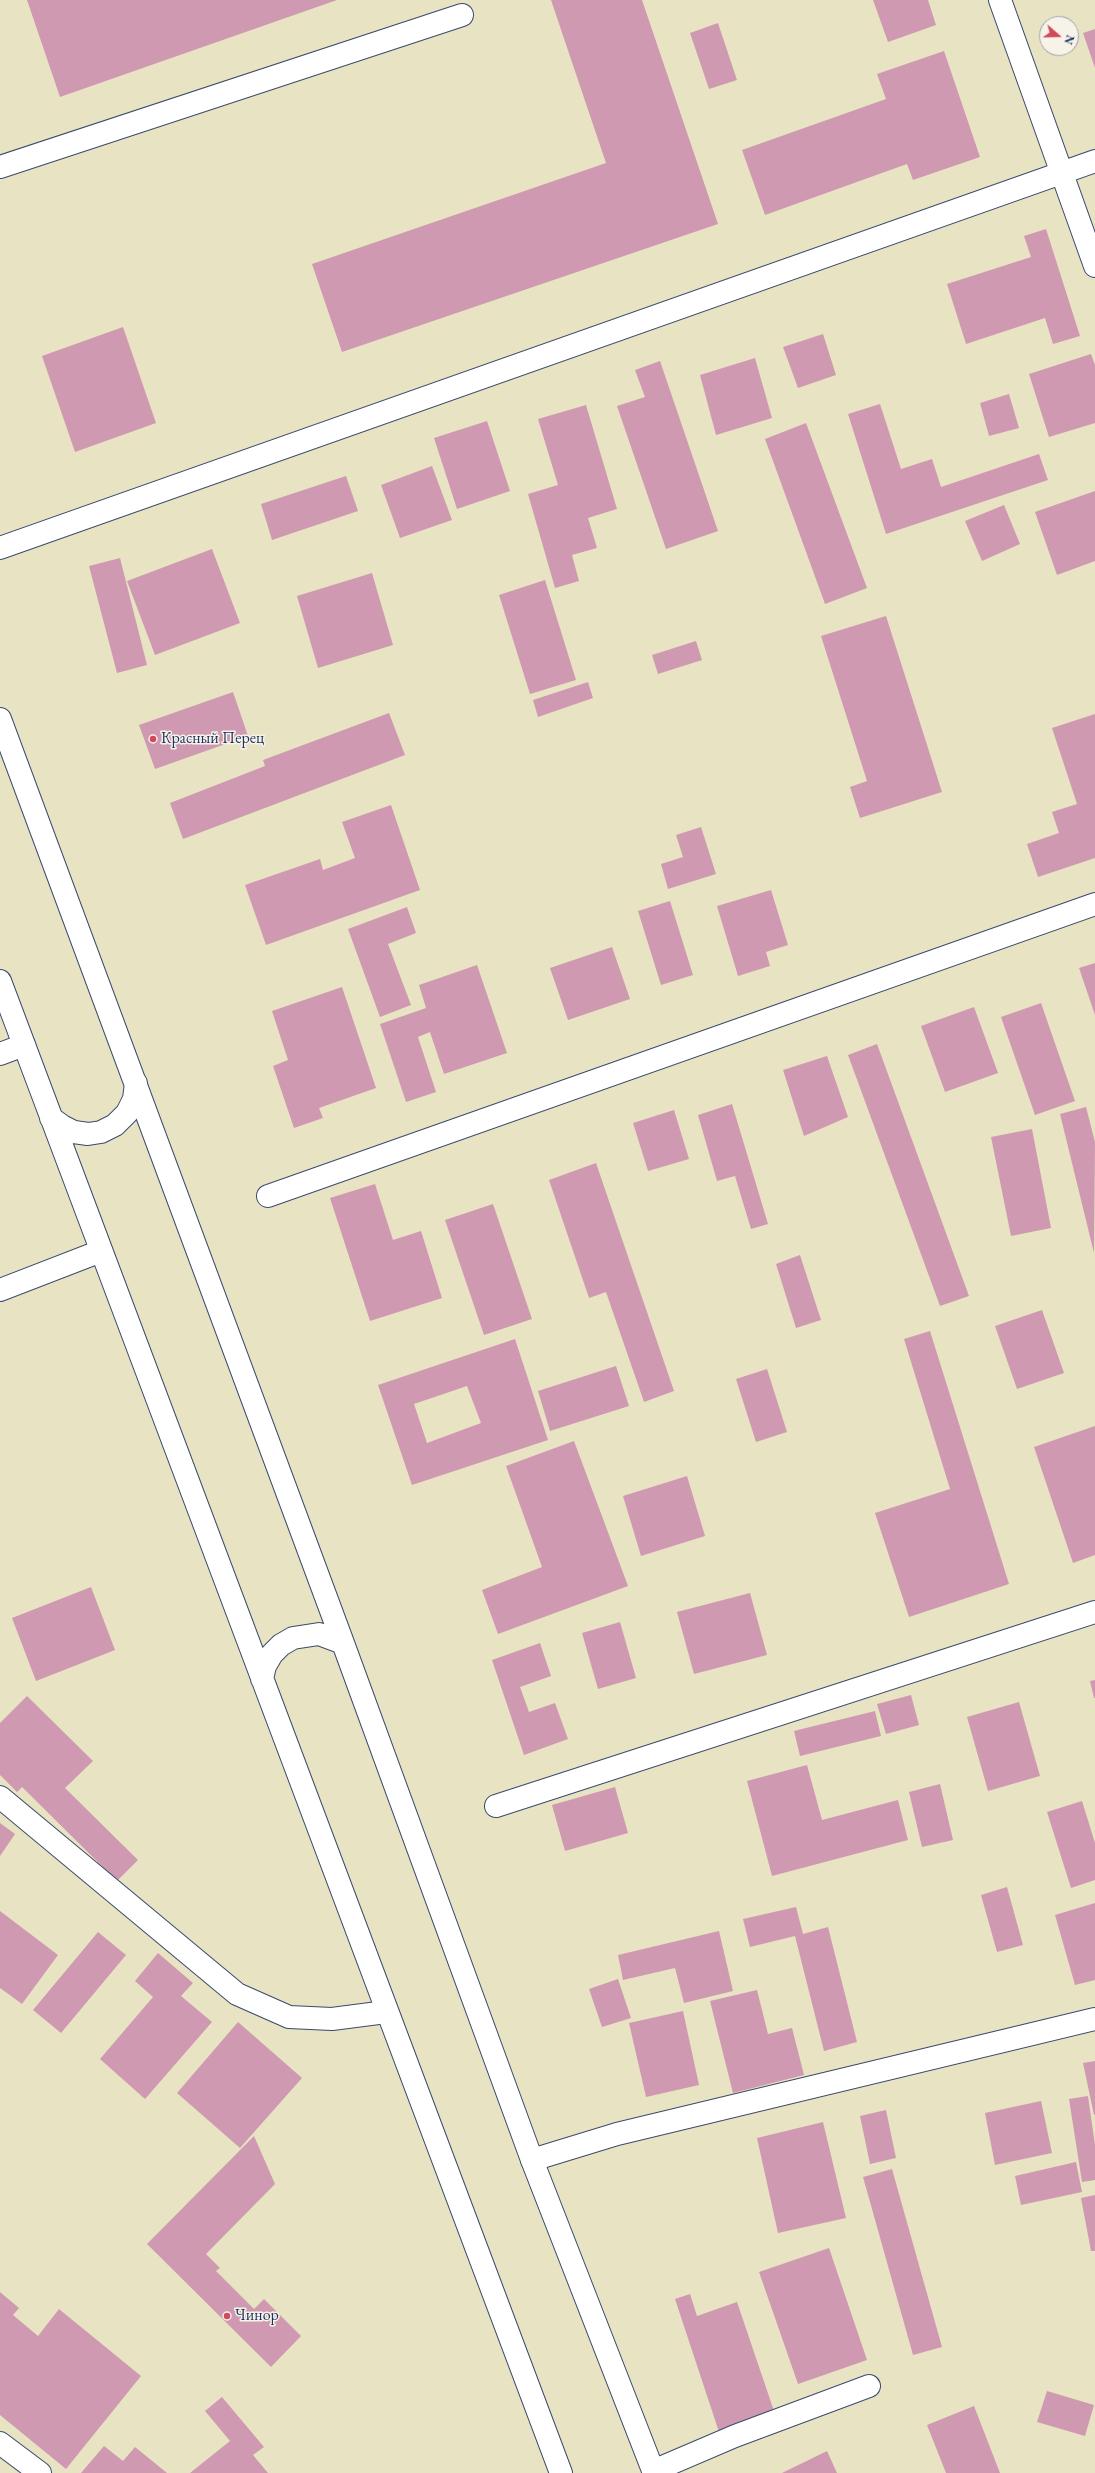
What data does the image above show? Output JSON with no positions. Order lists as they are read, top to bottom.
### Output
{
  "places": ["Красный Перец", "Чинор"],
  "north": "right"
}
